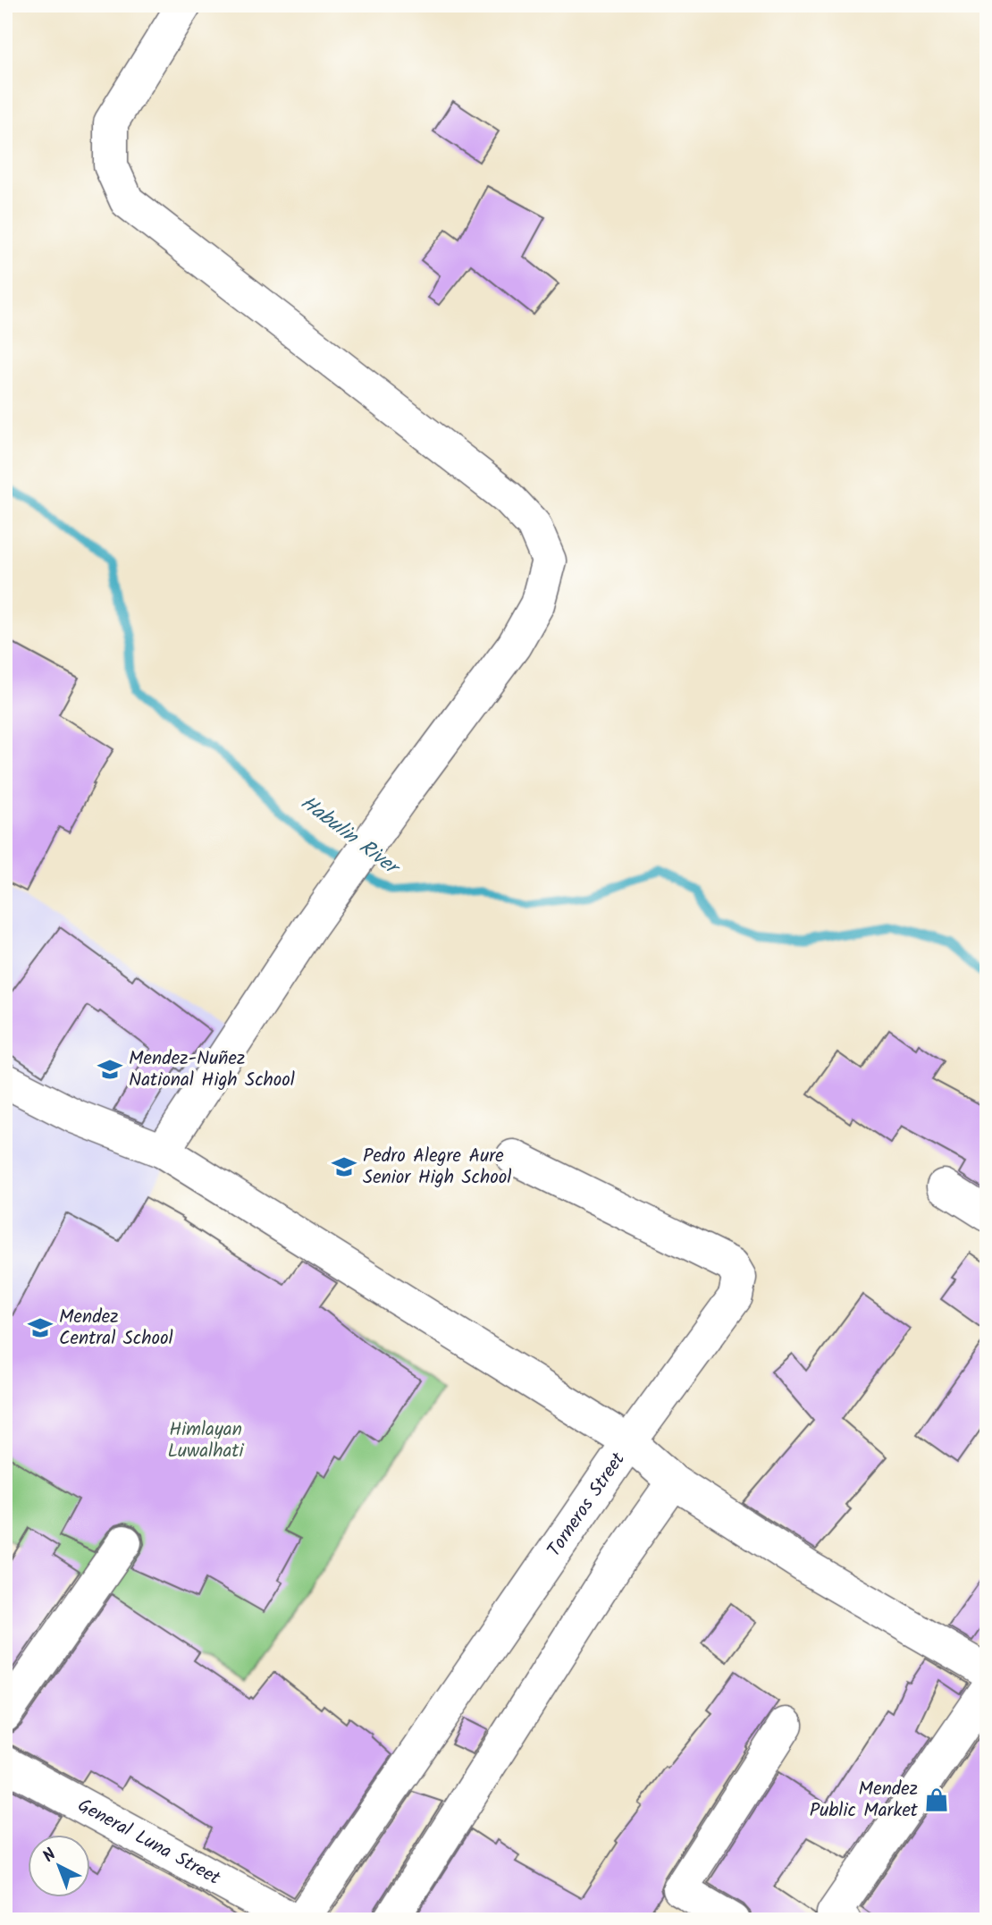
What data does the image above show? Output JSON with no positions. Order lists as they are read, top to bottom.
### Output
{
  "streets": {
    "street": ["Torneros Street", "General Luna Street"]
  },
  "water": ["Habulin River"],
  "parks": ["Himlayan Luwalhati"],
  "places": {
    "school or university": ["Mendez-Nuñez National High School", "Pedro Alegre Aure Senior High School", "Mendez Central School"],
    "shop": ["Mendez Public Market"]
  },
  "north": "top left"
}
